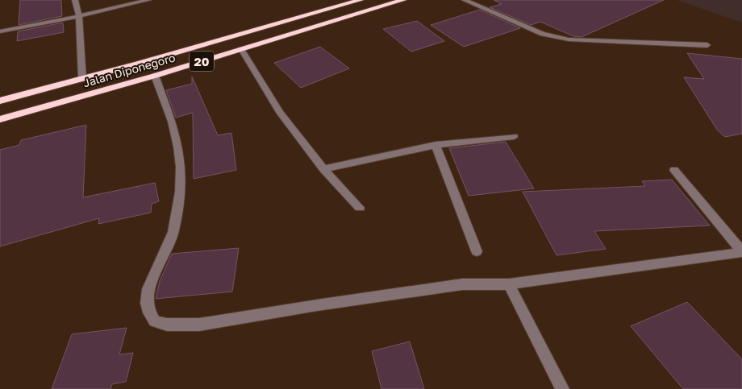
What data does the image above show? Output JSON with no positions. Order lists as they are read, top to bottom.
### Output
{
  "streets": {
    "highway": ["20", "Jalan Diponegoro"]
  }
}
